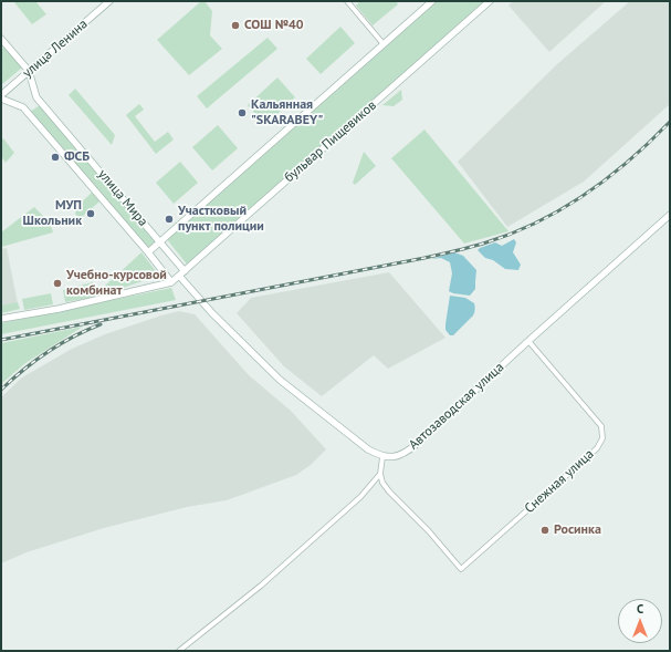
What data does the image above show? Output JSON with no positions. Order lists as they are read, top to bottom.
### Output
{
  "streets": {
    "main road": [
      "улица Ленина",
      "бульвар Пищевиков",
      "улица Мира",
      "Автозаводская улица"
    ],
    "street": ["Снежная улица"]
  },
  "crossings": [
    ["улица Ленина", "улица Мира"],
    ["бульвар Пищевиков", "улица Мира"],
    ["Автозаводская улица", "Снежная улица"]
  ],
  "places": [
    "СОШ №40",
    "Кальянная \"SKARABEY\"",
    "ФСБ",
    "МУП Школьник",
    "Участковый пункт полиции",
    "Учебно-курсовой комбинат",
    "Росинка"
  ],
  "north": "top"
}
